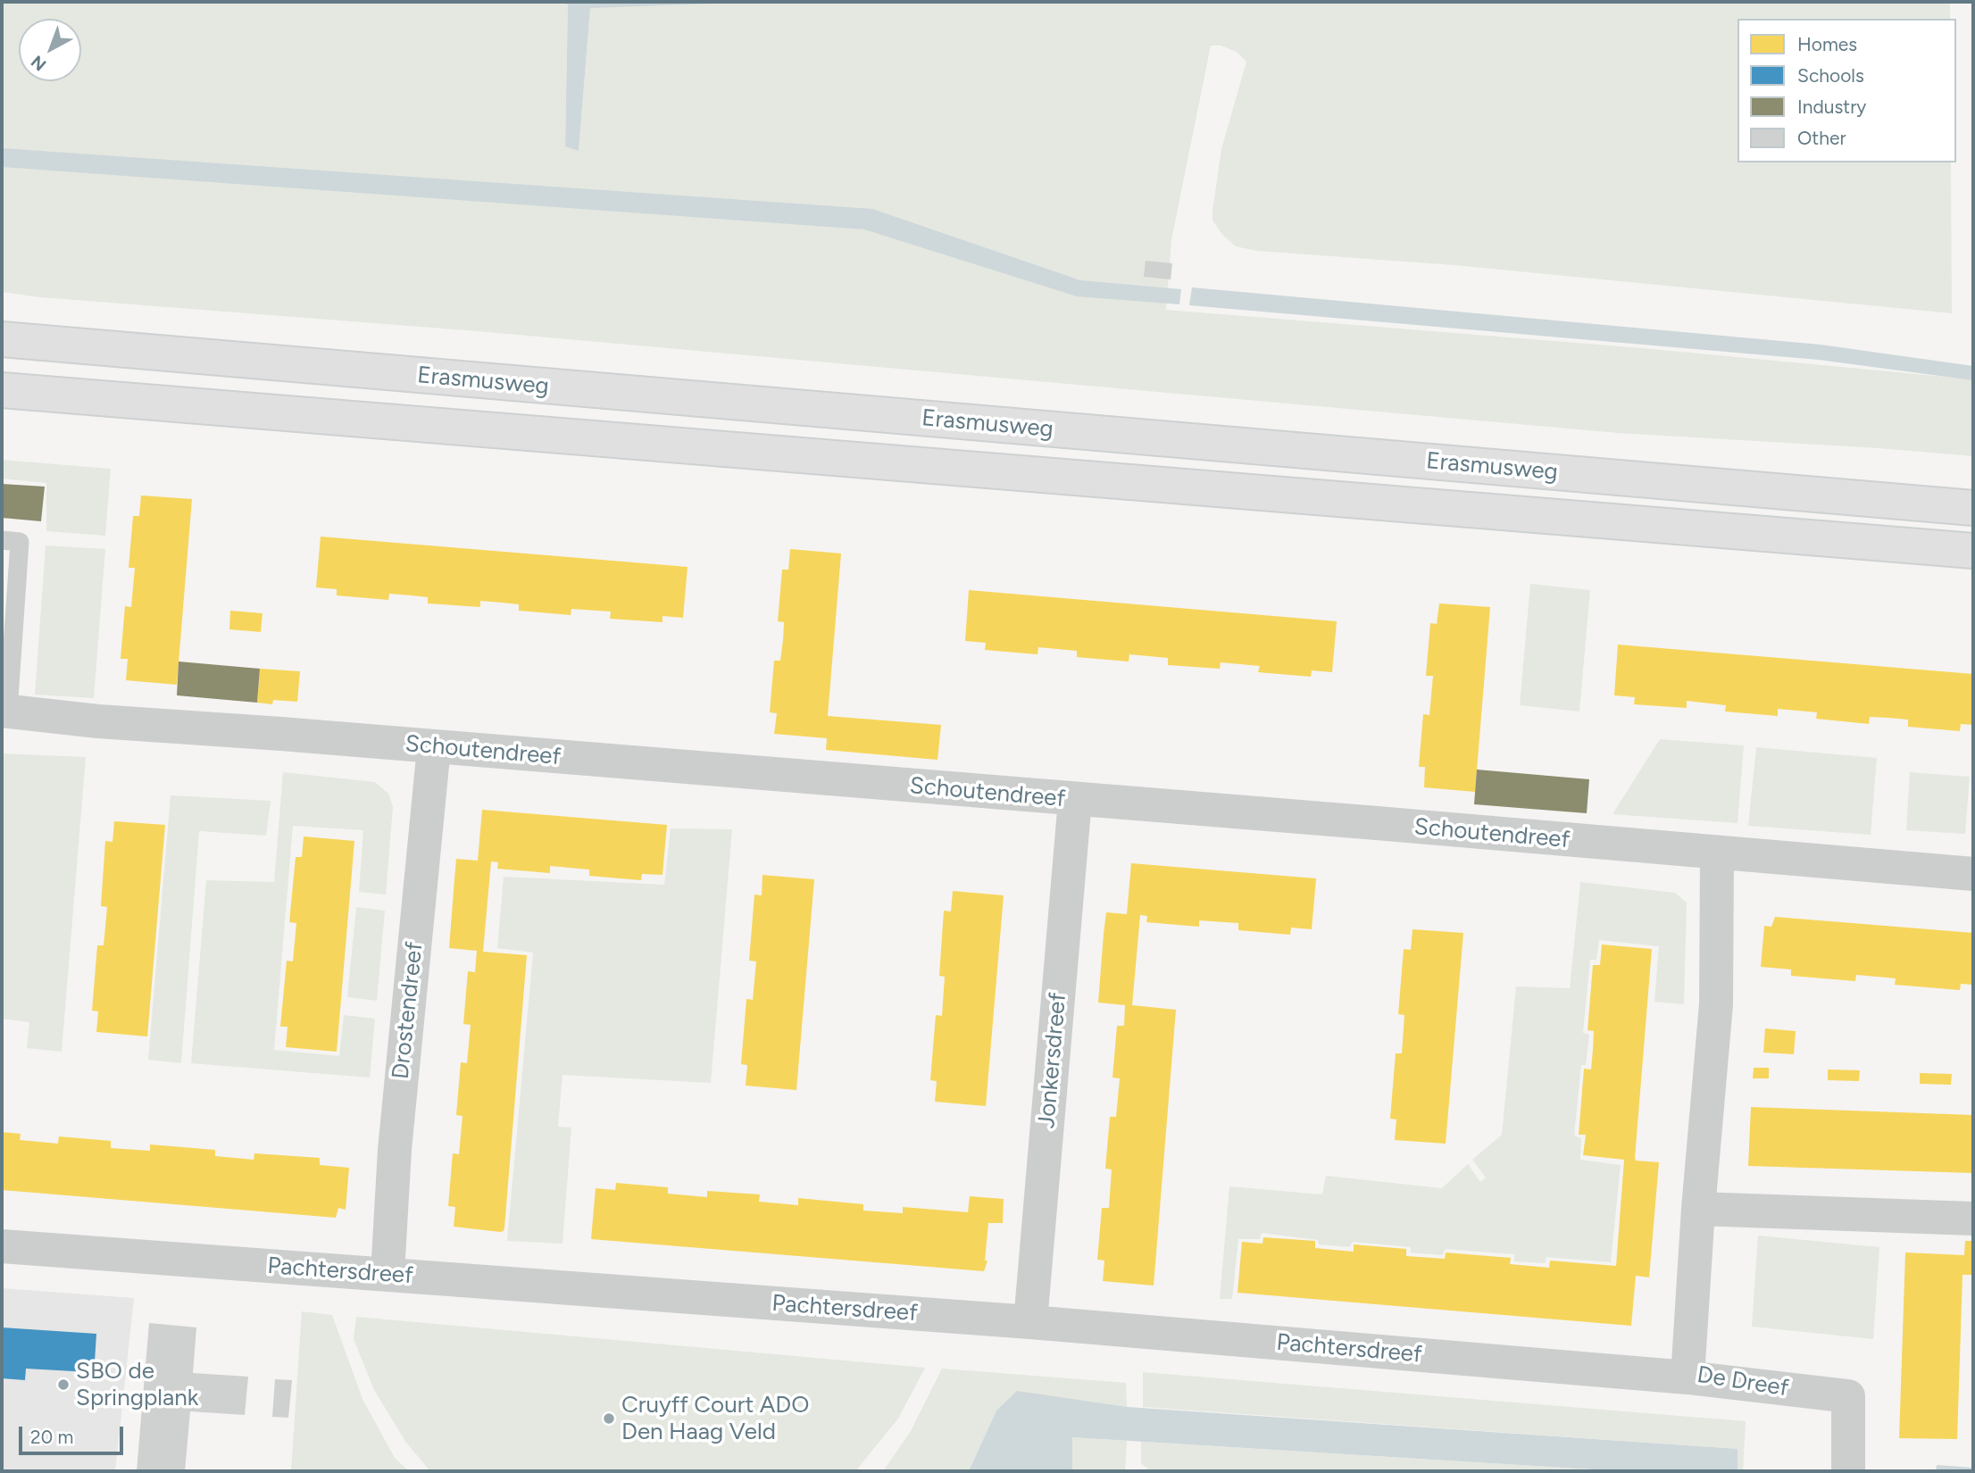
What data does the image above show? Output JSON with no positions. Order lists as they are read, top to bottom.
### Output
{
  "streets": {
    "main road": ["Erasmusweg"],
    "street": [
      "Schoutendreef",
      "Drostendreef",
      "Jonkersdreef",
      "Pachtersdreef",
      "De Dreef"
    ]
  },
  "crossings": [
    ["Schoutendreef", "Drostendreef"],
    ["Schoutendreef", "Jonkersdreef"],
    ["Schoutendreef", "De Dreef"],
    ["Drostendreef", "Pachtersdreef"],
    ["Jonkersdreef", "Pachtersdreef"],
    ["Pachtersdreef", "De Dreef"]
  ],
  "places": ["SBO de Springplank", "Cruyff Court ADO Den Haag Veld"],
  "legend": [
    "Homes",
    "Schools",
    "Industry",
    "Other"
  ],
  "scale_bar": "20 m",
  "north": "bottom left"
}
